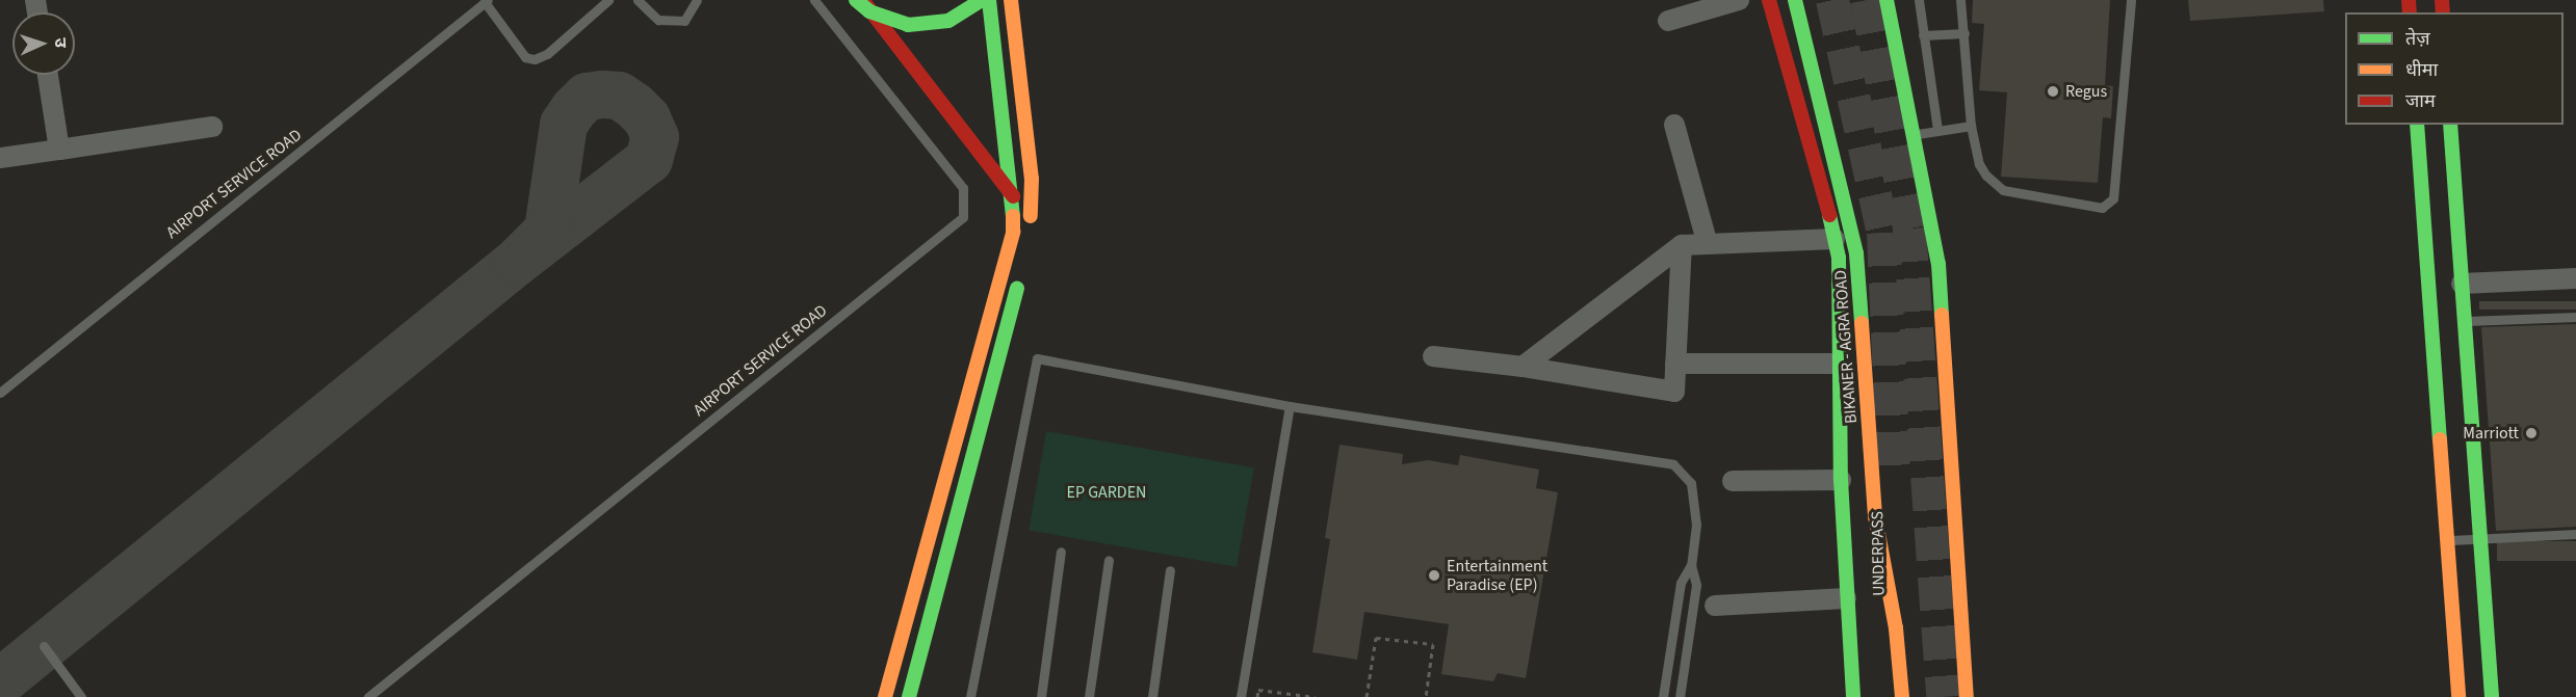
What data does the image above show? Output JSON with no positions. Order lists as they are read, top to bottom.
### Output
{
  "streets": {
    "main road": ["BIKANER - AGRA ROAD", "UNDERPASS"],
    "lane": ["AIRPORT SERVICE ROAD"]
  },
  "crossings": [
    ["BIKANER - AGRA ROAD", "UNDERPASS"]
  ],
  "parks": ["EP GARDEN"],
  "places": ["Regus", "Marriott", "Entertainment Paradise (EP)"],
  "legend": ["तेज़", "धीमा", "जाम"],
  "north": "right"
}
